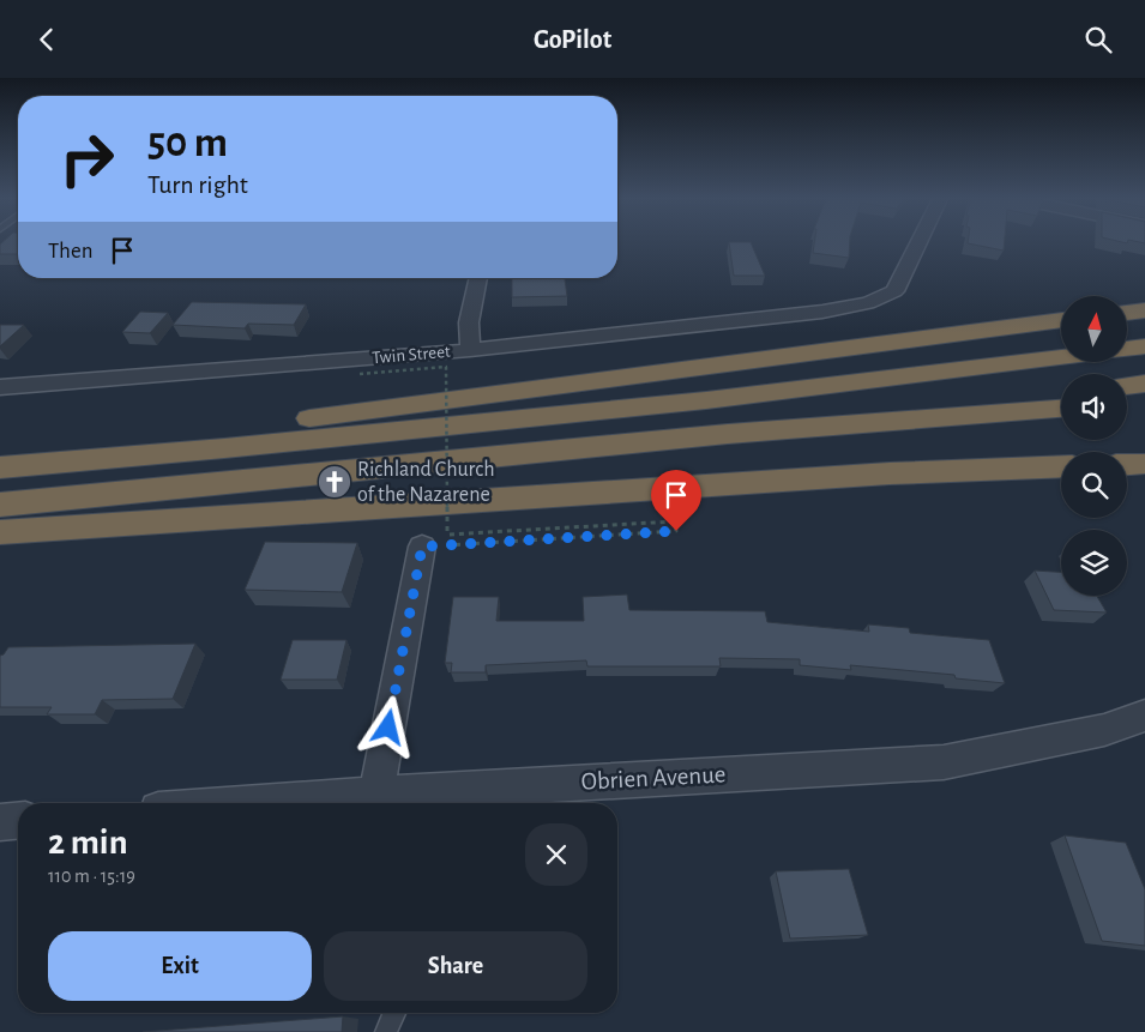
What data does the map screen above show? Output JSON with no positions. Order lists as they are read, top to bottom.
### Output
{
  "streets": {
    "street": ["Twin Street", "Obrien Avenue"]
  },
  "places": {
    "church": ["Richland Church of the Nazarene"]
  },
  "north": "top",
  "page": {
    "header": "GoPilot",
    "turn": ["50 m", "Turn right"],
    "then": "Then",
    "heading": ["2 min", "110 m · 15:19"],
    "buttons": ["Exit", "Share"]
  }
}
